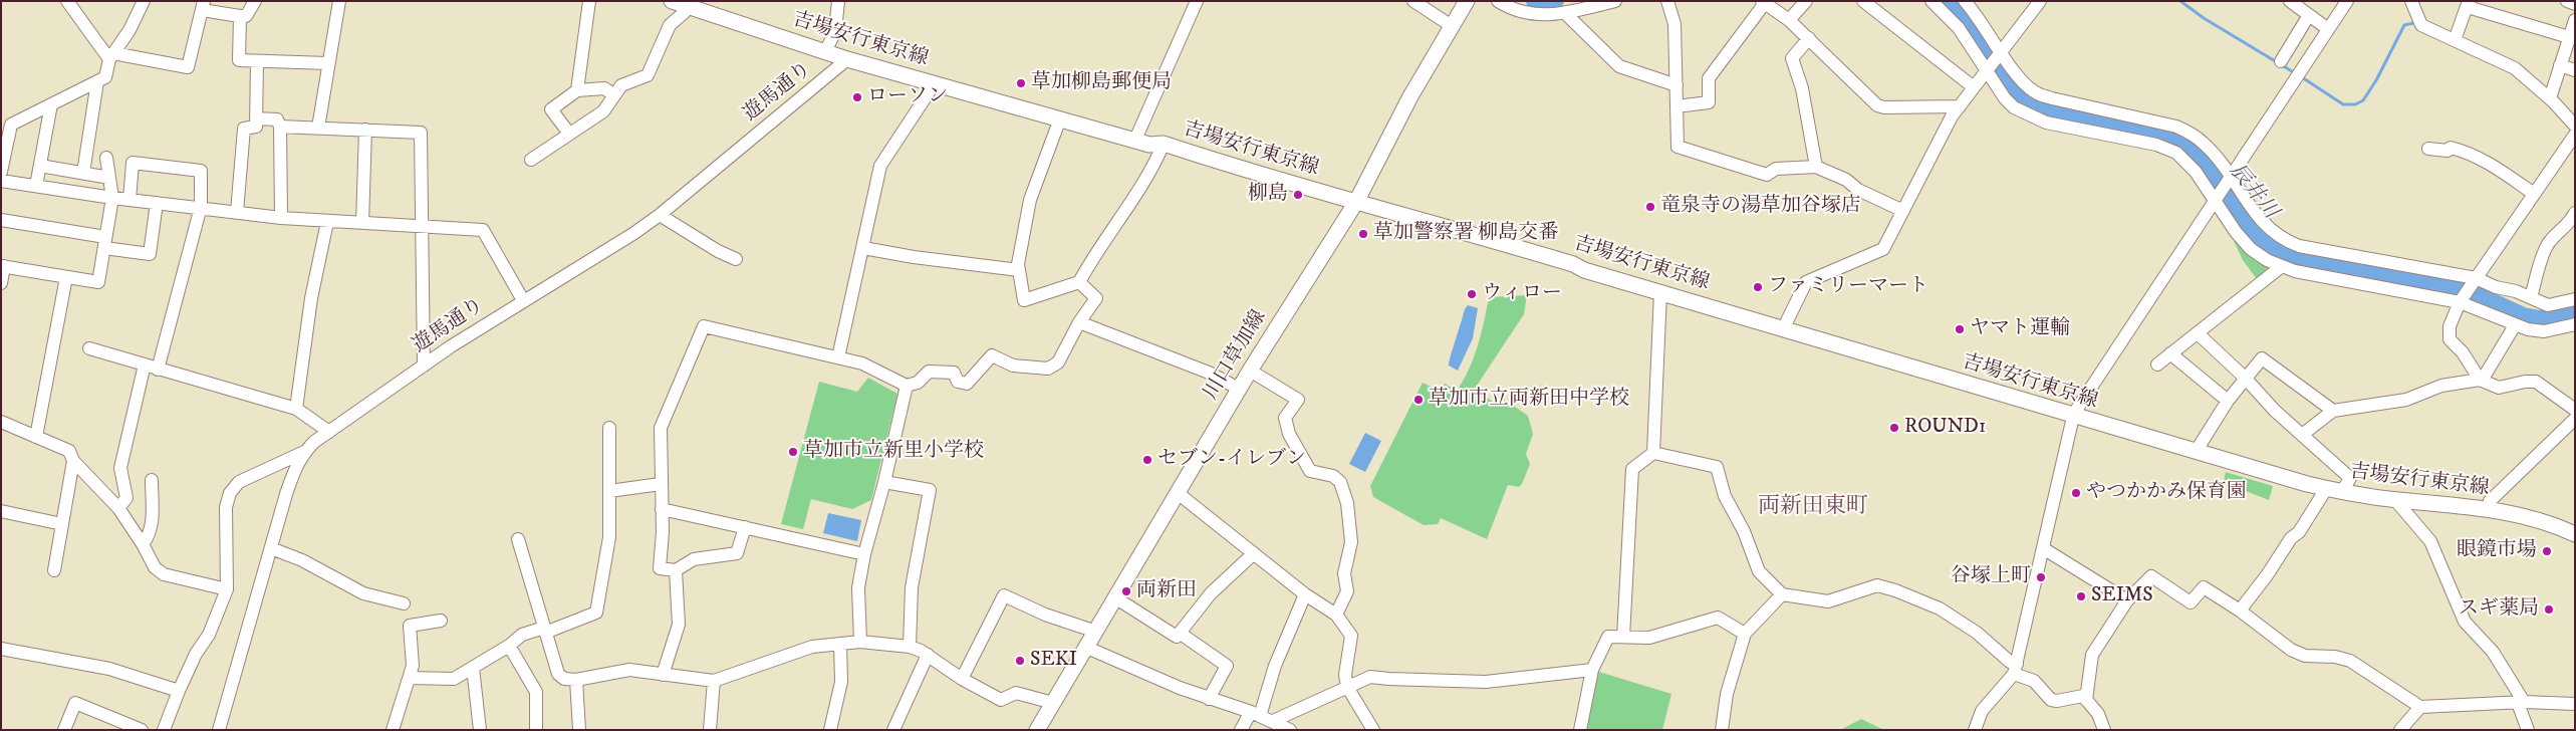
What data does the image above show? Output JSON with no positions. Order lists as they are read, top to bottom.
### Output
{
  "streets": {
    "main road": ["吉場安行東京線", "川口草加線"],
    "street": ["遊馬通り"]
  },
  "crossings": [
    ["吉場安行東京線", "遊馬通り"],
    ["吉場安行東京線", "川口草加線"]
  ],
  "districts": ["両新田東町"],
  "water": ["辰井川"],
  "places": [
    "草加柳島郵便局",
    "ローソン",
    "柳島",
    "竜泉寺の湯草加谷塚店",
    "草加警察署 柳島交番",
    "ファミリーマート",
    "ウィロー",
    "ヤマト運輸",
    "草加市立両新田中学校",
    "ROUND1",
    "草加市立新里小学校",
    "セブン-イレブン",
    "やつかかみ保育園",
    "眼鏡市場",
    "谷塚上町",
    "両新田",
    "SEIMS",
    "スギ薬局",
    "SEKI"
  ]
}
